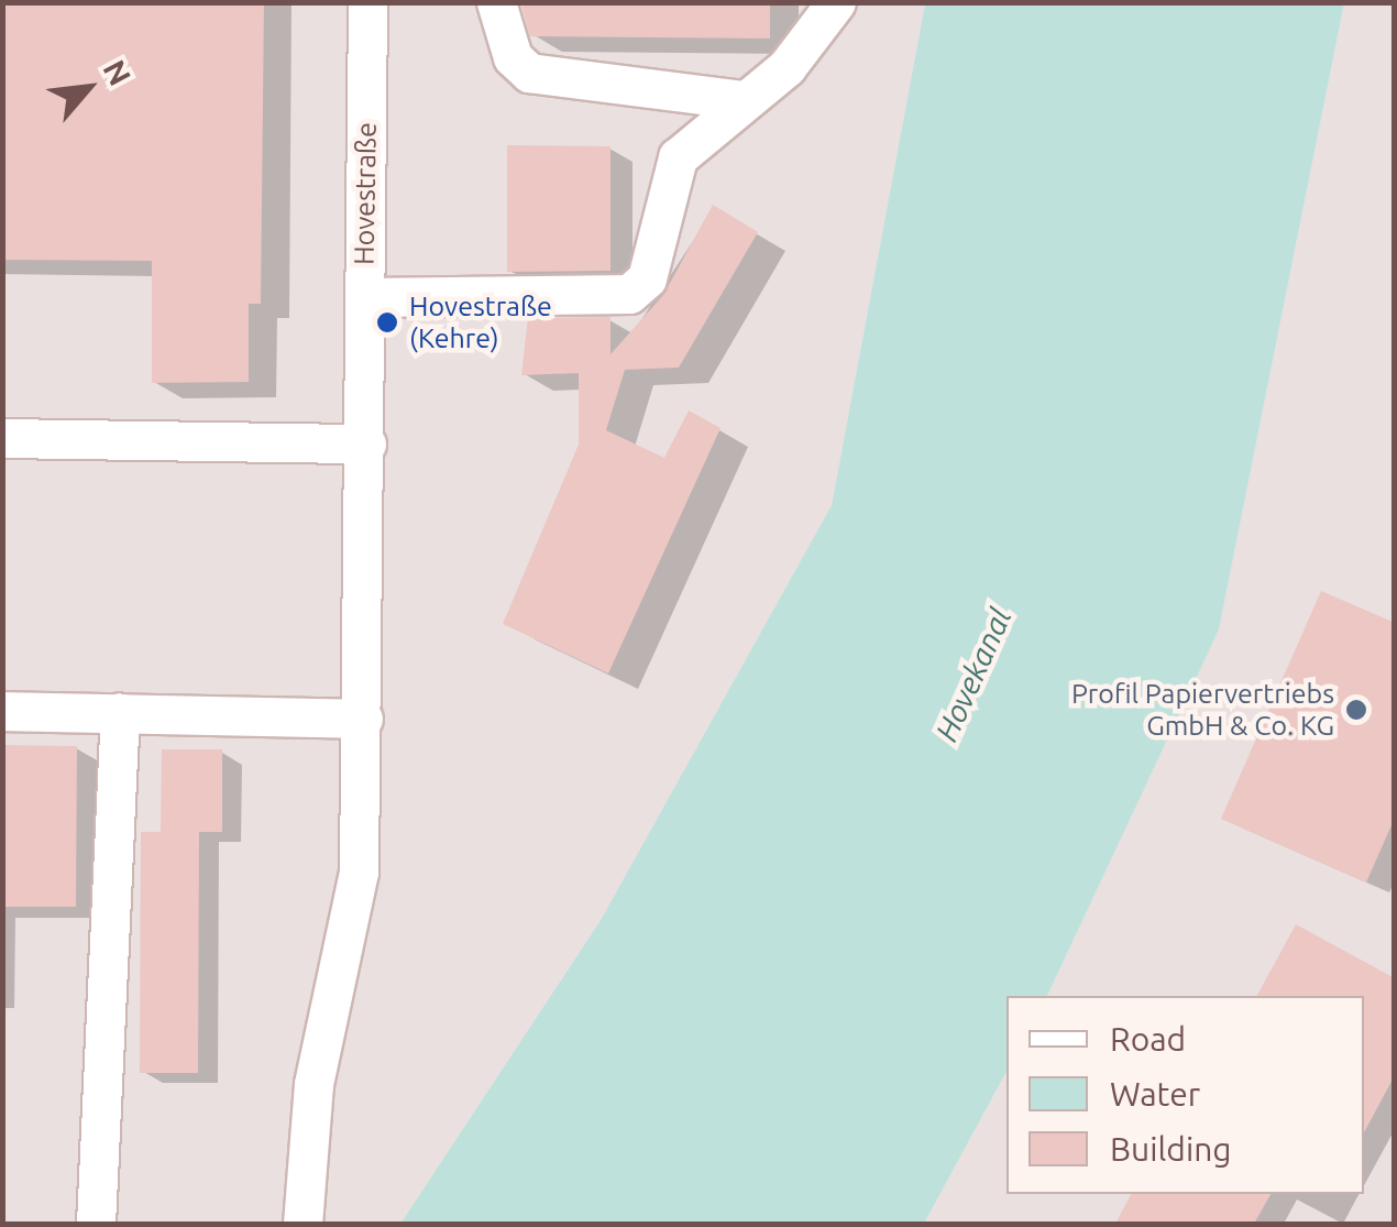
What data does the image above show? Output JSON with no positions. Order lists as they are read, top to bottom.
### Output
{
  "streets": {
    "street": ["Hovestraße"]
  },
  "water": ["Hovekanal"],
  "places": ["Hovestraße (Kehre)", "Profil Papiervertriebs GmbH & Co. KG"],
  "legend": ["Road", "Water", "Building"],
  "north": "top right"
}
